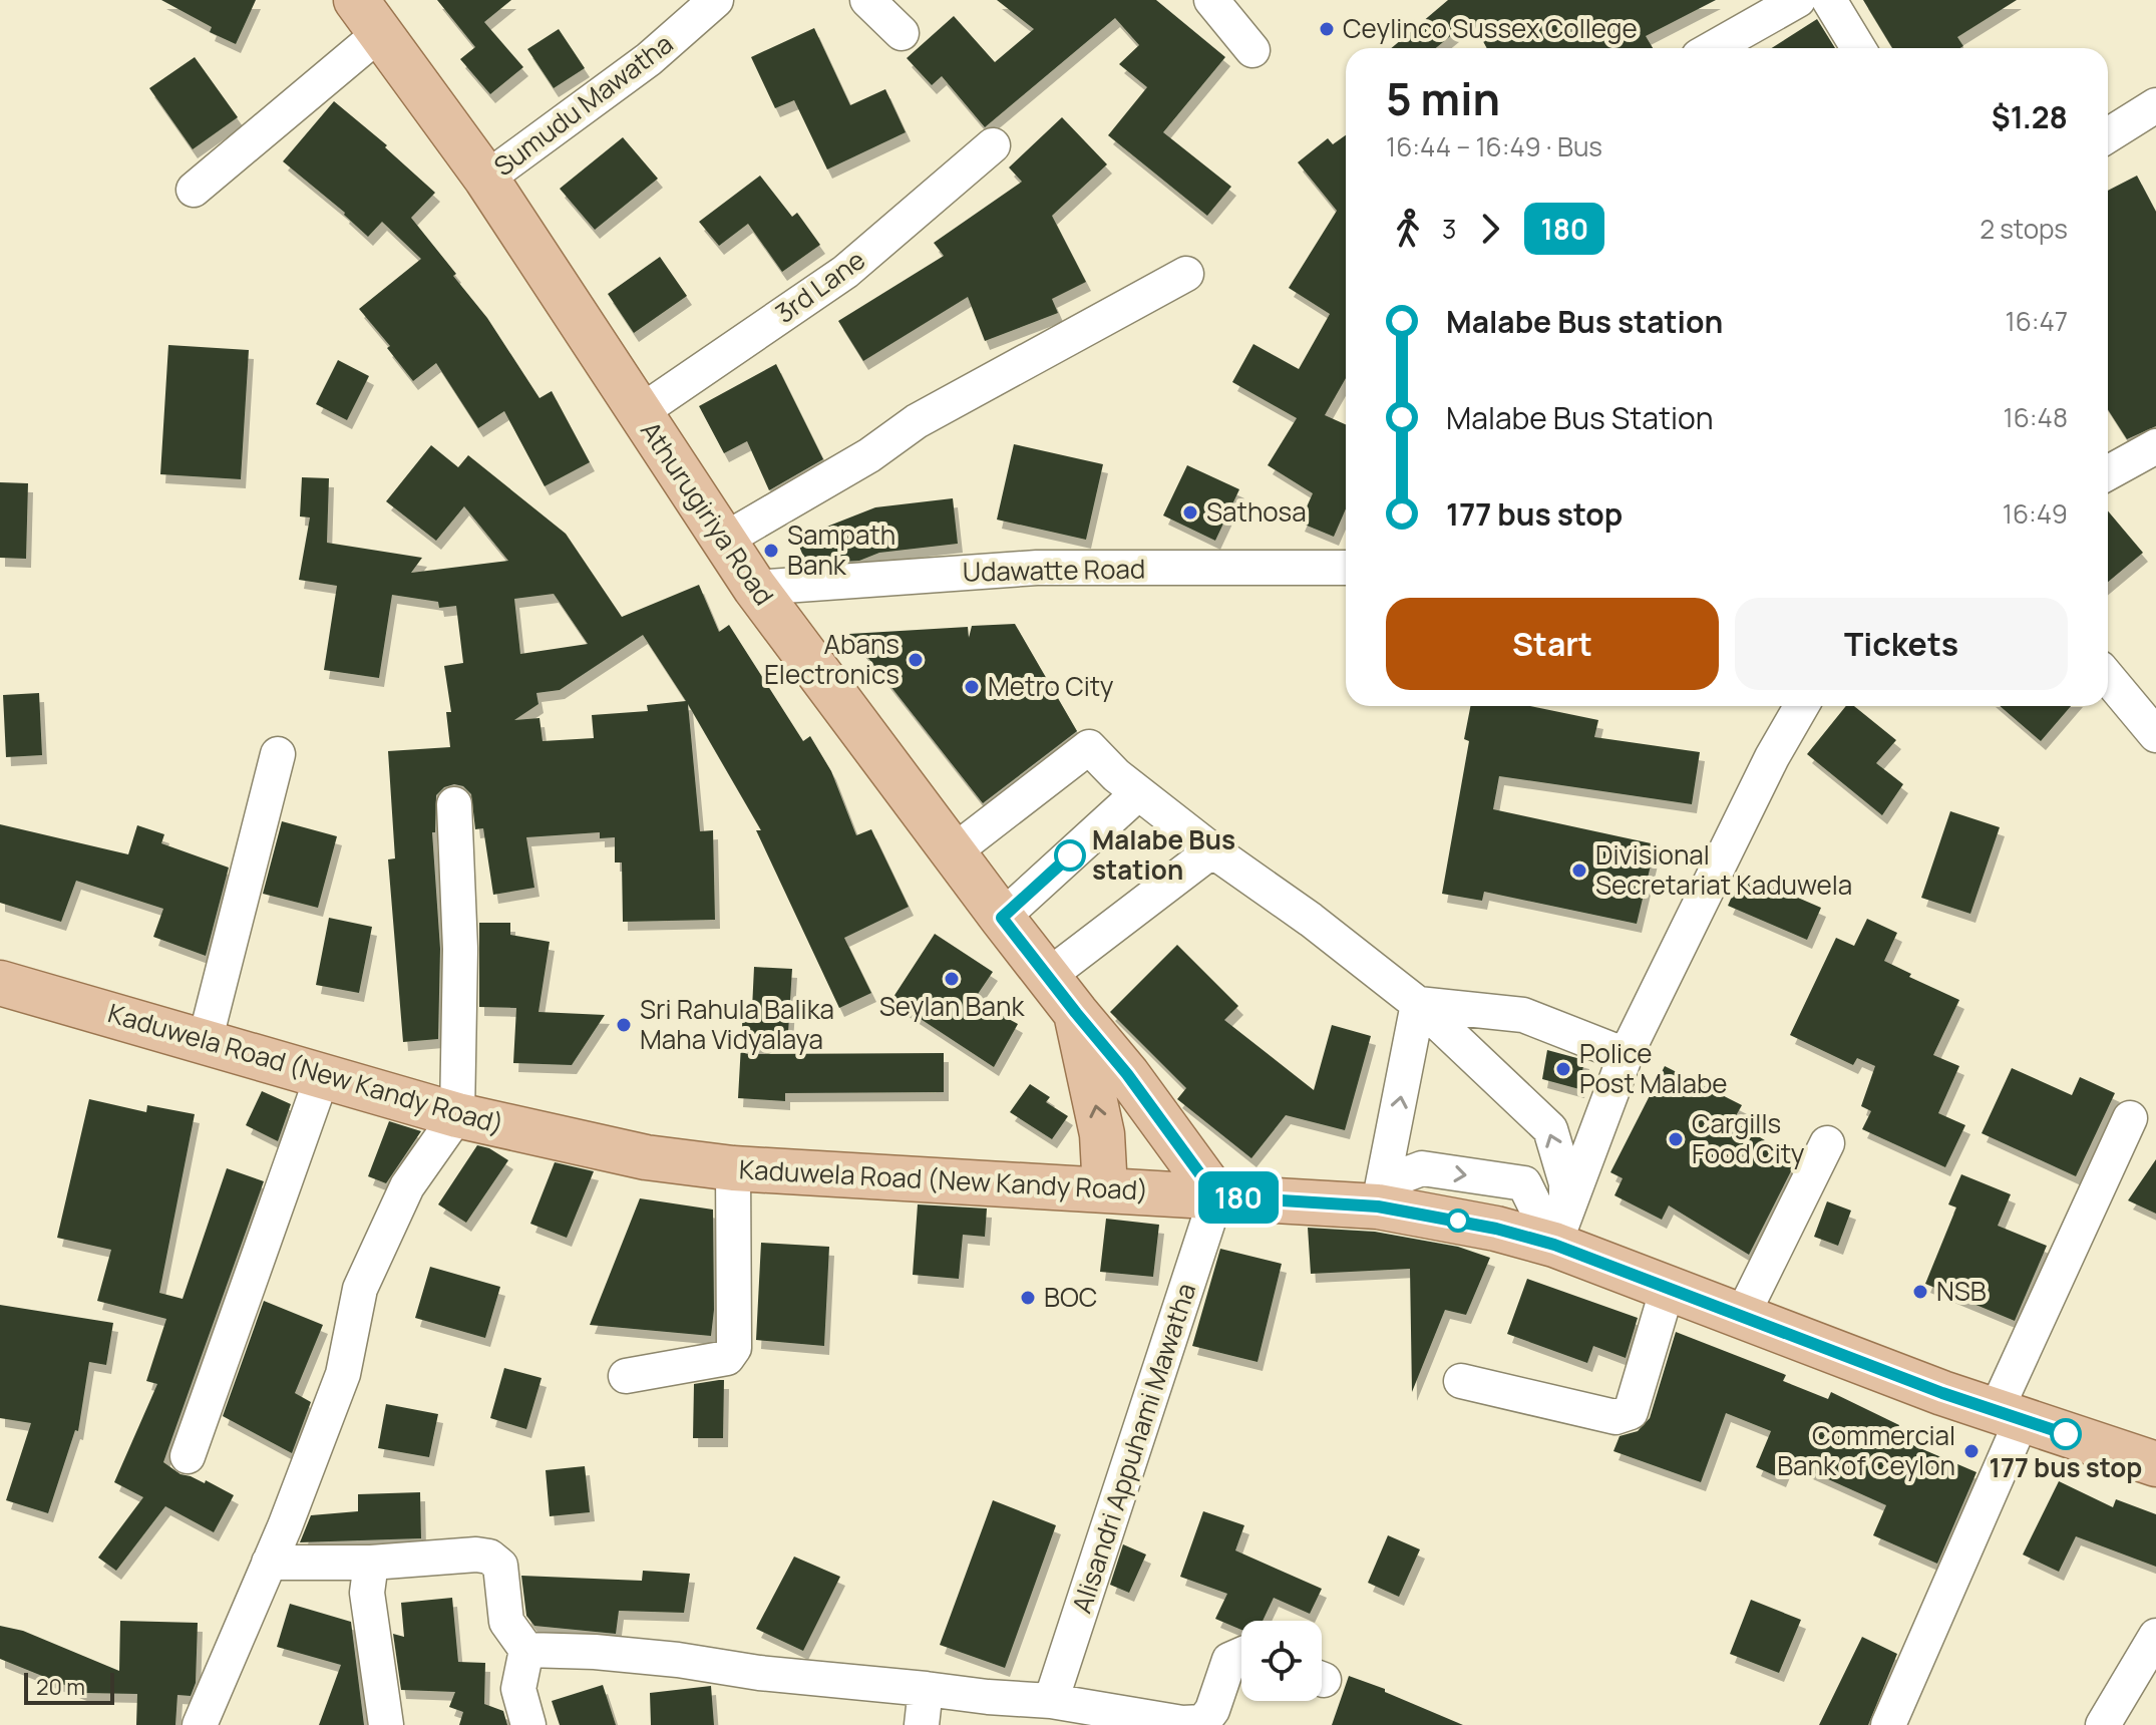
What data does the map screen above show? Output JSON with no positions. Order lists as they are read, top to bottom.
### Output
{
  "streets": {
    "main road": ["Athurugiriya Road", "Kaduwela Road (New Kandy Road)"],
    "street": [
      "Sumudu Mawatha",
      "3rd Lane",
      "Udawatte Road",
      "Alisandri Appuhami Mawatha"
    ]
  },
  "crossings": [
    ["Sumudu Mawatha", "Athurugiriya Road"],
    ["3rd Lane", "Athurugiriya Road"],
    ["Athurugiriya Road", "Udawatte Road"],
    ["Athurugiriya Road", "Kaduwela Road (New Kandy Road)"],
    ["Athurugiriya Road", "Alisandri Appuhami Mawatha"],
    ["Kaduwela Road (New Kandy Road)", "Alisandri Appuhami Mawatha"]
  ],
  "places": [
    "Ceylinco Sussex College",
    "Sathosa",
    "Sampath Bank",
    "Abans Electronics",
    "Metro City",
    "Malabe Bus station",
    "Divisional Secretariat Kaduwela",
    "Seylan Bank",
    "Sri Rahula Balika Maha Vidyalaya",
    "Police Post Malabe",
    "Cargills Food City",
    "NSB",
    "BOC",
    "177 bus stop",
    "Commercial Bank of Ceylon"
  ],
  "lines": ["bus line 180"],
  "scale_bar": "20 m",
  "page": {
    "on_map": "180",
    "heading": ["5 min", "16:44 – 16:49 · Bus", "$1.28"],
    "legs": ["3", "180", "2 stops"],
    "list": [
      {
        "name": "Malabe Bus station",
        "value": "16:47"
      },
      {
        "name": "Malabe Bus Station",
        "value": "16:48"
      },
      {
        "name": "177 bus stop",
        "value": "16:49"
      }
    ],
    "buttons": ["Start", "Tickets"],
    "scale": "20 m"
  }
}
